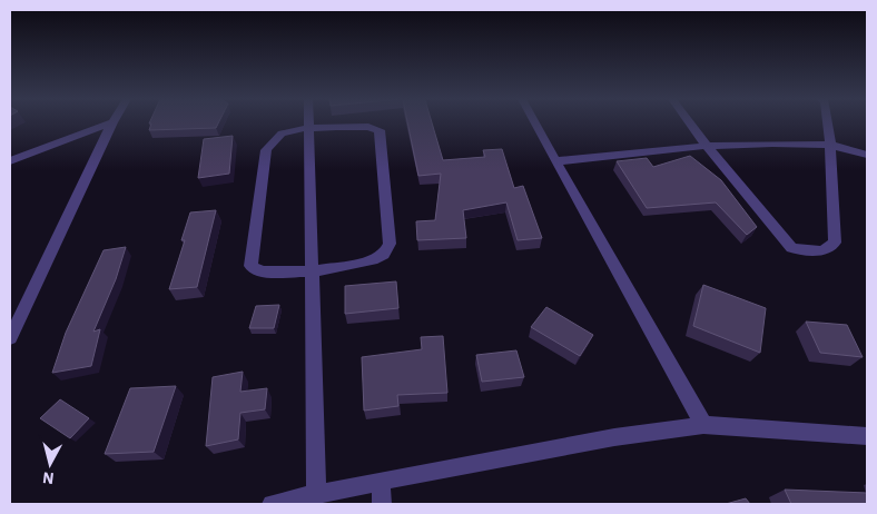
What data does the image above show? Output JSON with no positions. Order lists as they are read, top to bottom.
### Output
{
  "north": "bottom"
}
